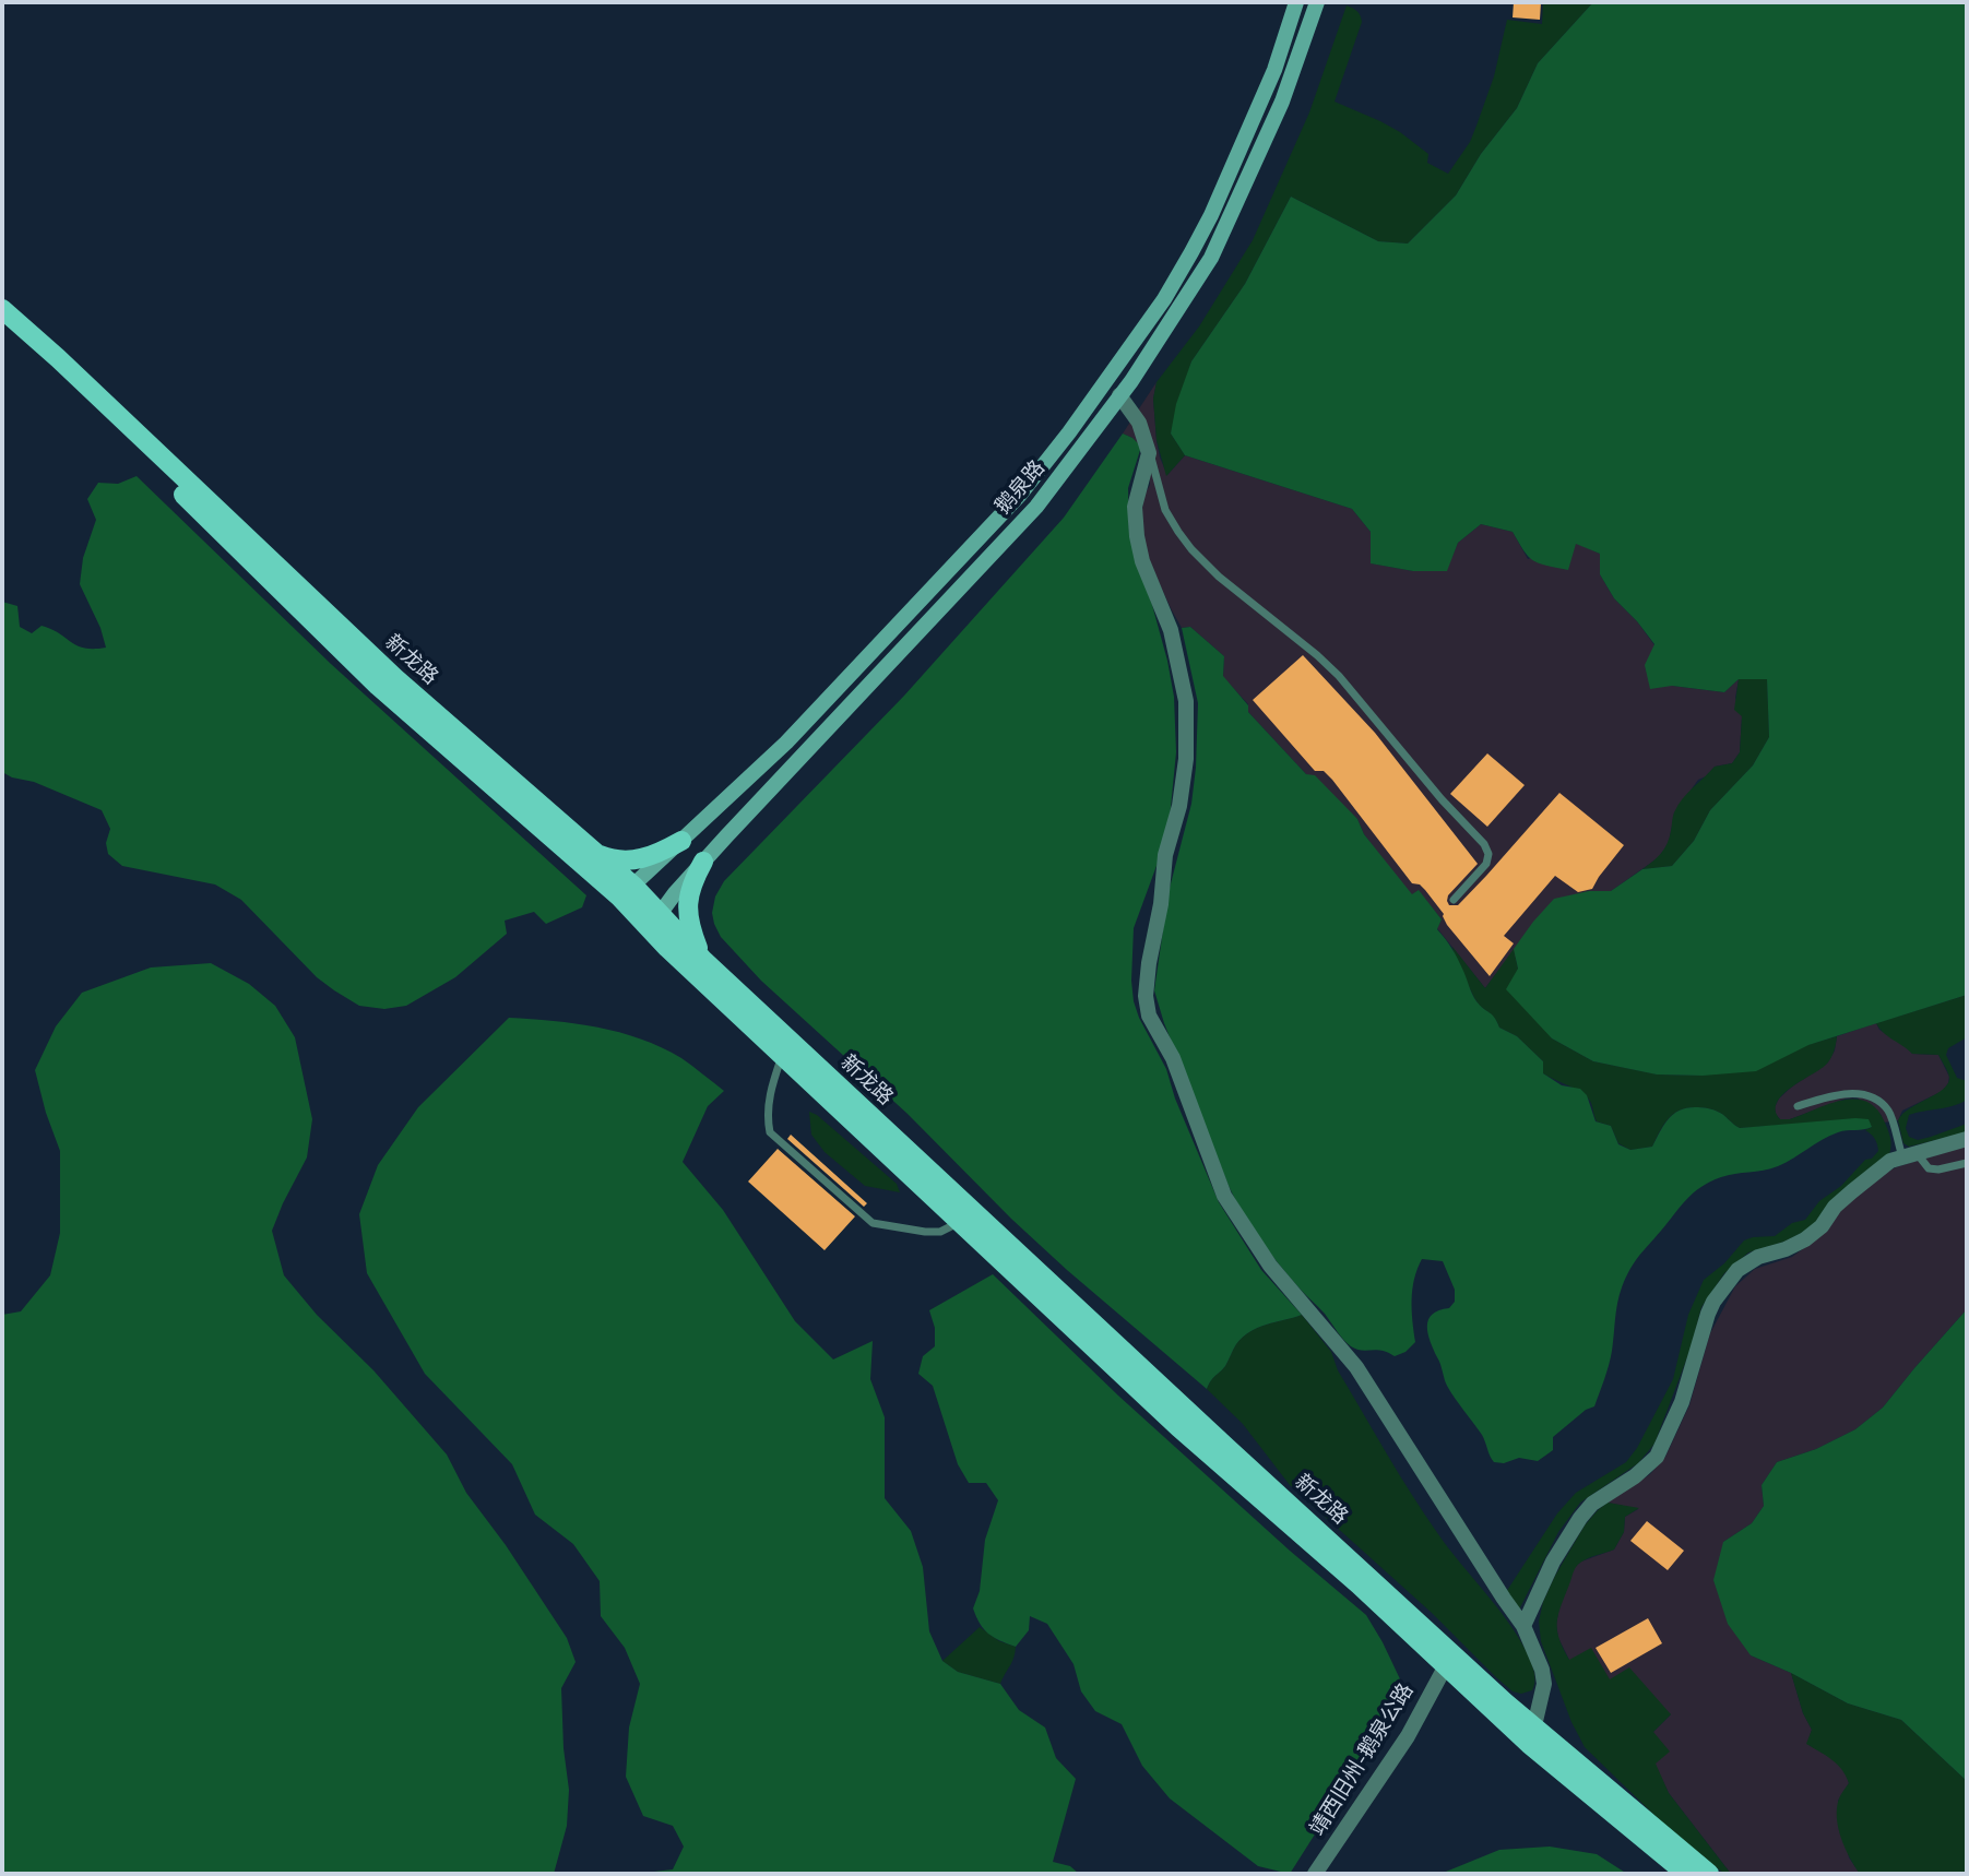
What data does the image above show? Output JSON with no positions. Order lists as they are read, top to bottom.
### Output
{
  "streets": {
    "main road": ["鹅泉路", "新龙路"],
    "street": ["靖西旧州-鹅泉公路"]
  },
  "crossings": [
    ["鹅泉路", "新龙路"],
    ["新龙路", "靖西旧州-鹅泉公路"]
  ]
}
